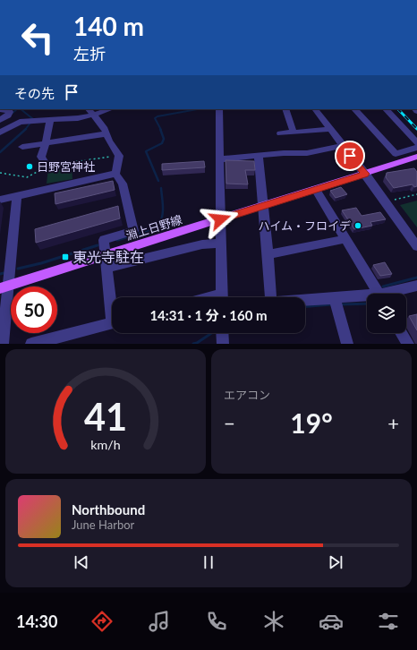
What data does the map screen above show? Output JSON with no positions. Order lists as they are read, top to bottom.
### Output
{
  "streets": {
    "main road": ["淵上日野線"]
  },
  "places": {
    "other": ["日野宮神社", "ハイム・フロイデ"],
    "transit": ["東光寺駐在"]
  },
  "page": {
    "turn": ["140 m", "左折"],
    "then": "その先",
    "limit": "50",
    "trip": "14:31 · 1 分 · 160 m",
    "tile": "エアコン",
    "heat": ["−", "19°", "+"],
    "song": ["Northbound", "June Harbor"],
    "tabs": "14:30",
    "gauge": ["41", "km/h"]
  }
}
